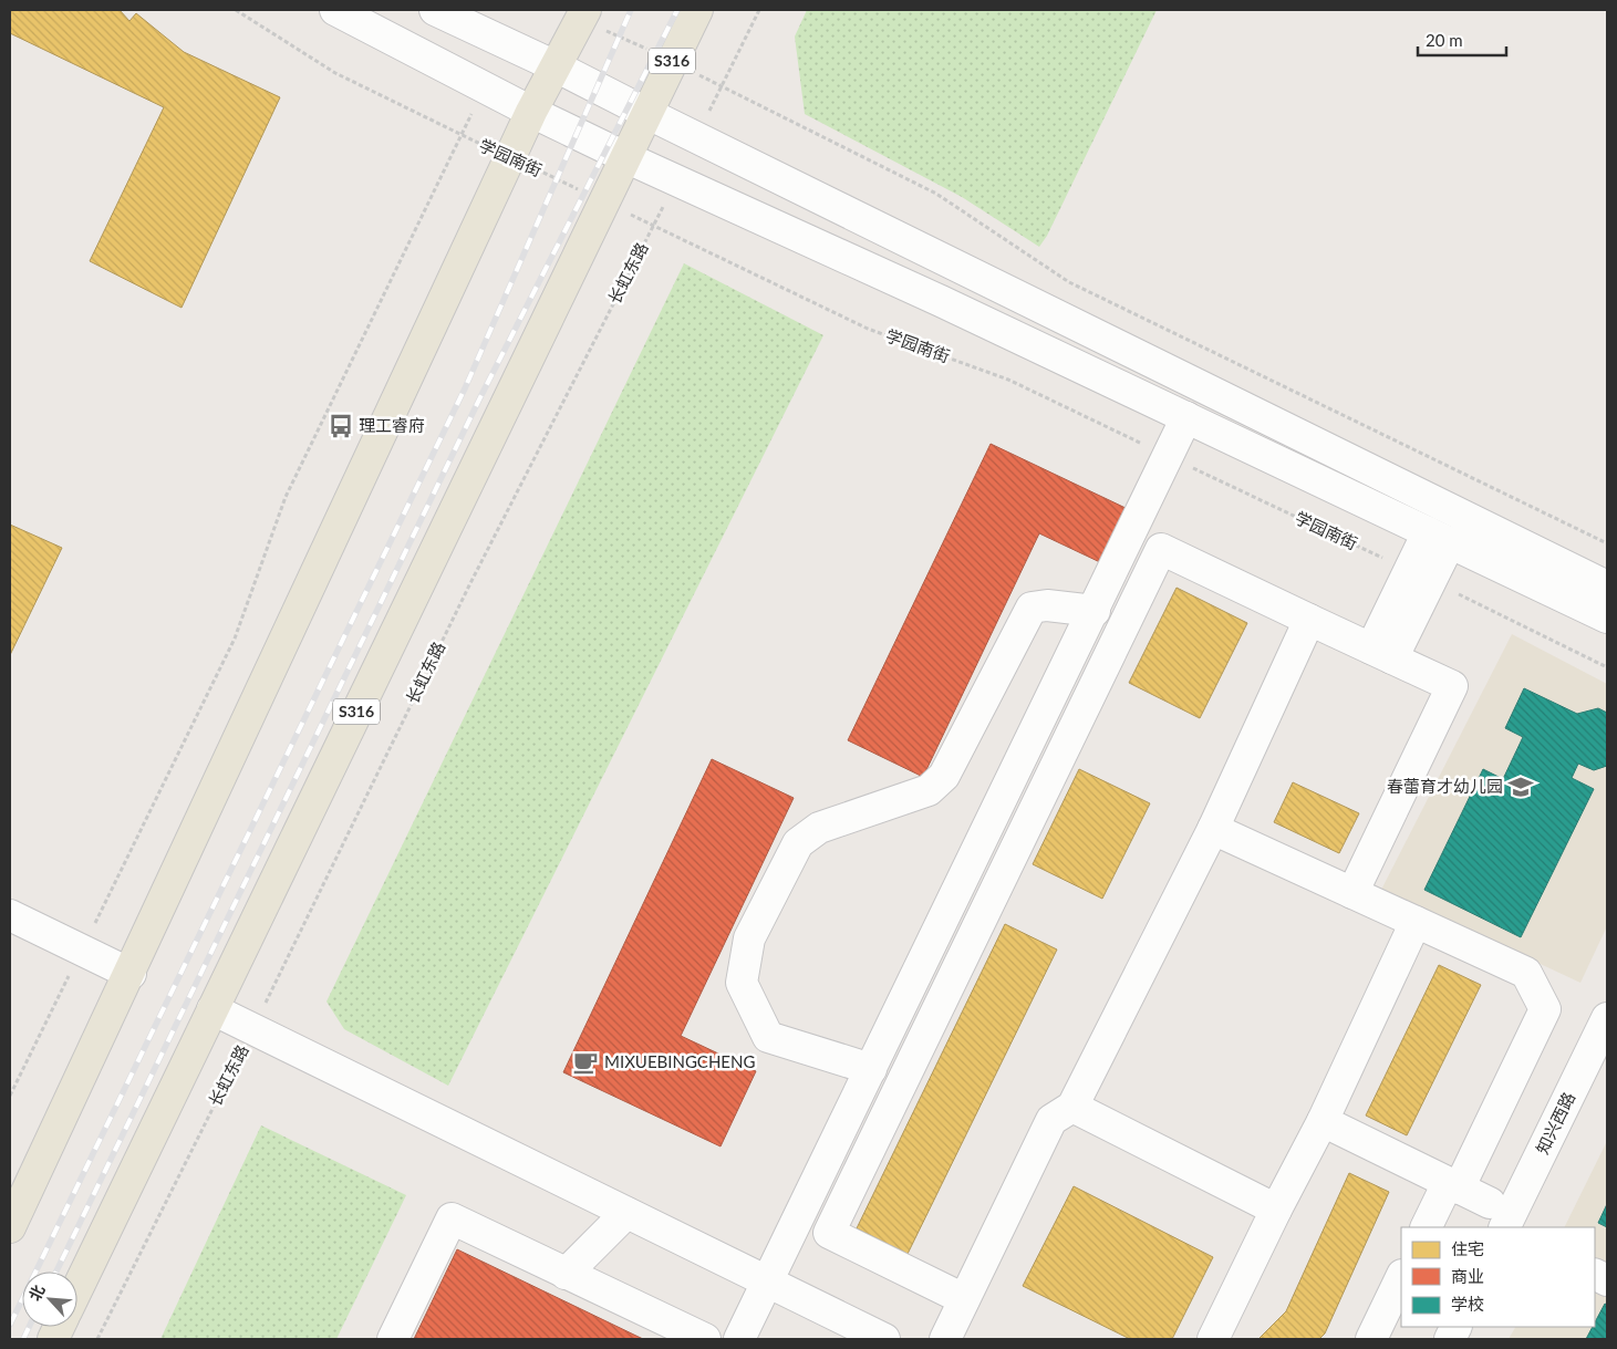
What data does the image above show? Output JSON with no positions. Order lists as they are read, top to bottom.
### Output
{
  "streets": {
    "main road": ["S316"],
    "street": ["知兴西路"],
    "path": ["学园南街", "长虹东路"]
  },
  "crossings": [
    ["S316", "学园南街"],
    ["学园南街", "长虹东路"]
  ],
  "places": {
    "bus stop": ["理工睿府"],
    "school or university": ["春蕾育才幼儿园"],
    "cafe": ["MIXUEBINGCHENG"]
  },
  "legend": ["住宅", "商业", "学校"],
  "scale_bar": "20 m",
  "north": "top left"
}
